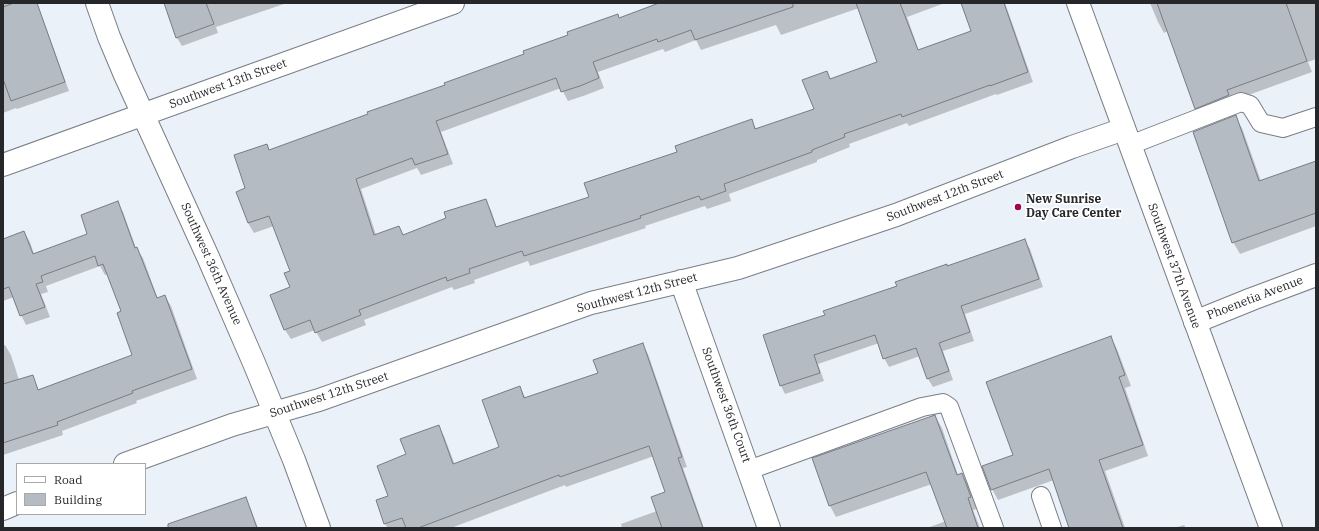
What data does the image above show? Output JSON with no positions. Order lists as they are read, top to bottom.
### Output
{
  "streets": {
    "street": [
      "Southwest 13th Street",
      "Southwest 12th Street",
      "Southwest 36th Avenue",
      "Southwest 37th Avenue",
      "Phoenetia Avenue",
      "Southwest 36th Court"
    ]
  },
  "crossings": [
    ["Southwest 13th Street", "Southwest 36th Avenue"],
    ["Southwest 12th Street", "Southwest 36th Avenue"],
    ["Southwest 12th Street", "Southwest 37th Avenue"],
    ["Southwest 12th Street", "Southwest 36th Court"],
    ["Southwest 37th Avenue", "Phoenetia Avenue"]
  ],
  "places": ["New Sunrise Day Care Center"],
  "legend": ["Road", "Building"]
}
